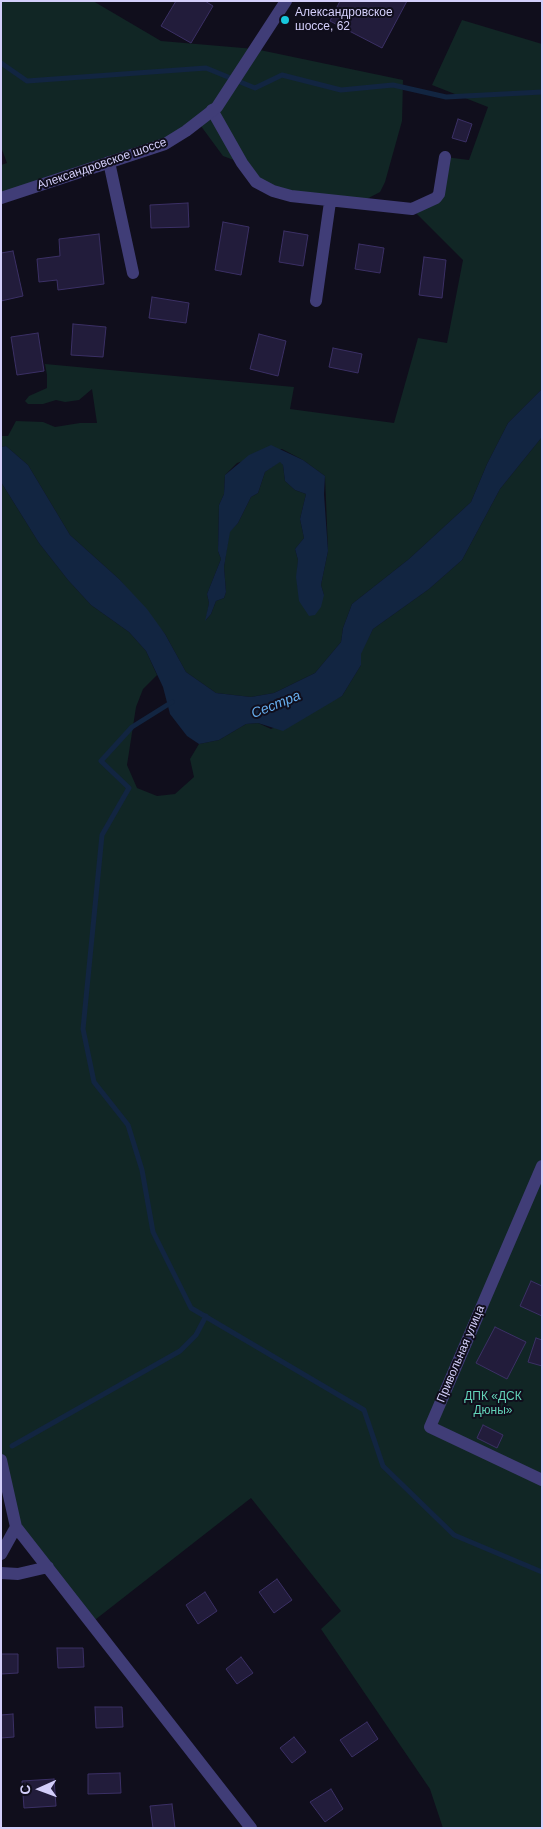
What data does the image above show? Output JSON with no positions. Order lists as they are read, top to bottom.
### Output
{
  "streets": {
    "street": ["Александровское шоссе", "Привольная улица"]
  },
  "water": ["Сестра"],
  "parks": ["ДПК «ДСК Дюны»"],
  "places": ["Александровское шоссе, 62"],
  "north": "left"
}
